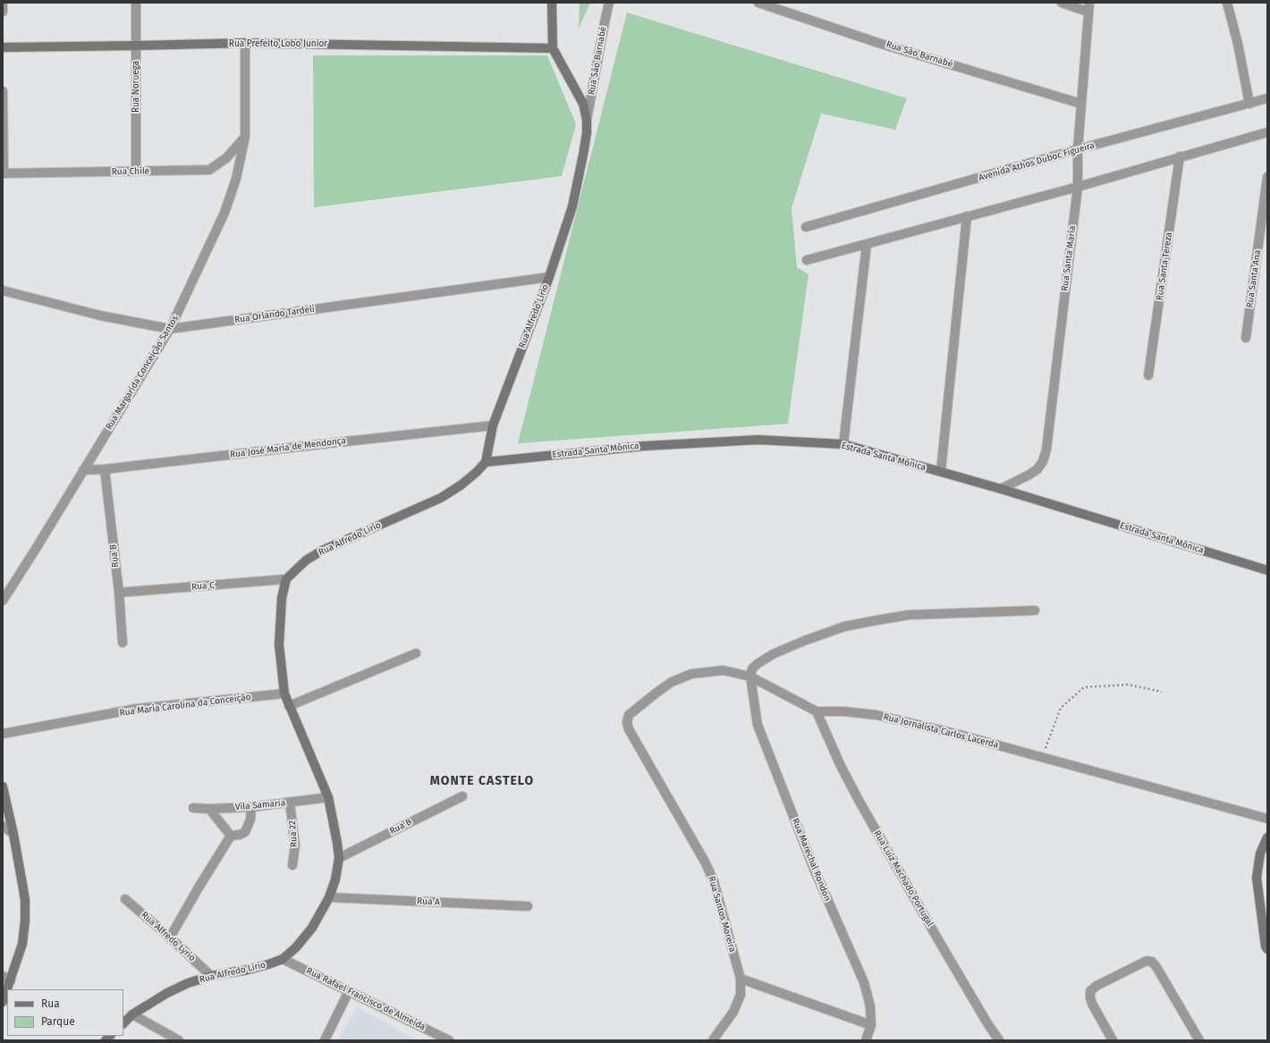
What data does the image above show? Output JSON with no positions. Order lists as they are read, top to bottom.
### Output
{
  "streets": {
    "main road": ["Rua Prefeito Lobo Junior", "Rua Alfredo Lírio", "Estrada Santa Mônica"],
    "street": [
      "Rua São Barnabé",
      "Rua Noruega",
      "Avenida Athos Duboc Figueira",
      "Rua Chile",
      "Rua Santa Maria",
      "Rua Santa Tereza",
      "Rua Santa Ana",
      "Rua Orlando Tardeli",
      "Rua Margarida Conceição Santos",
      "Rua José Maria de Mendonça",
      "Rua B",
      "Rua C",
      "Rua Maria Carolina da Conceição",
      "Rua Jornalista Carlos Lacerda",
      "Vila Samaria",
      "Rua 22",
      "Rua Marechal Rondon",
      "Rua Luiz Machado Portugal",
      "Rua A",
      "Rua Santos Moreira",
      "Rua Alfredo Lyrio",
      "Rua Rafael Francisco de Almeida"
    ]
  },
  "crossings": [
    ["Rua Prefeito Lobo Junior", "Rua Noruega"],
    ["Rua Prefeito Lobo Junior", "Rua Alfredo Lírio"],
    ["Rua Prefeito Lobo Junior", "Rua Margarida Conceição Santos"],
    ["Rua São Barnabé", "Rua Santa Maria"],
    ["Rua São Barnabé", "Rua Alfredo Lírio"],
    ["Rua Noruega", "Rua Chile"],
    ["Avenida Athos Duboc Figueira", "Rua Santa Maria"],
    ["Rua Chile", "Rua Margarida Conceição Santos"],
    ["Rua Santa Maria", "Estrada Santa Mônica"],
    ["Rua Orlando Tardeli", "Rua Alfredo Lírio"],
    ["Rua Orlando Tardeli", "Rua Margarida Conceição Santos"],
    ["Rua Alfredo Lírio", "Rua José Maria de Mendonça"],
    ["Rua Alfredo Lírio", "Estrada Santa Mônica"],
    ["Rua Alfredo Lírio", "Rua B"],
    ["Rua Alfredo Lírio", "Rua C"],
    ["Rua Alfredo Lírio", "Rua Maria Carolina da Conceição"],
    ["Rua Alfredo Lírio", "Vila Samaria"],
    ["Rua Alfredo Lírio", "Rua A"],
    ["Rua Alfredo Lírio", "Rua Alfredo Lyrio"],
    ["Rua Alfredo Lírio", "Rua Rafael Francisco de Almeida"],
    ["Rua Margarida Conceição Santos", "Rua José Maria de Mendonça"],
    ["Rua José Maria de Mendonça", "Rua B"],
    ["Rua B", "Rua C"],
    ["Rua Jornalista Carlos Lacerda", "Rua Marechal Rondon"],
    ["Rua Jornalista Carlos Lacerda", "Rua Luiz Machado Portugal"],
    ["Rua Jornalista Carlos Lacerda", "Rua Santos Moreira"],
    ["Vila Samaria", "Rua 22"]
  ],
  "districts": ["MONTE CASTELO"],
  "legend": ["Rua", "Parque"]
}
